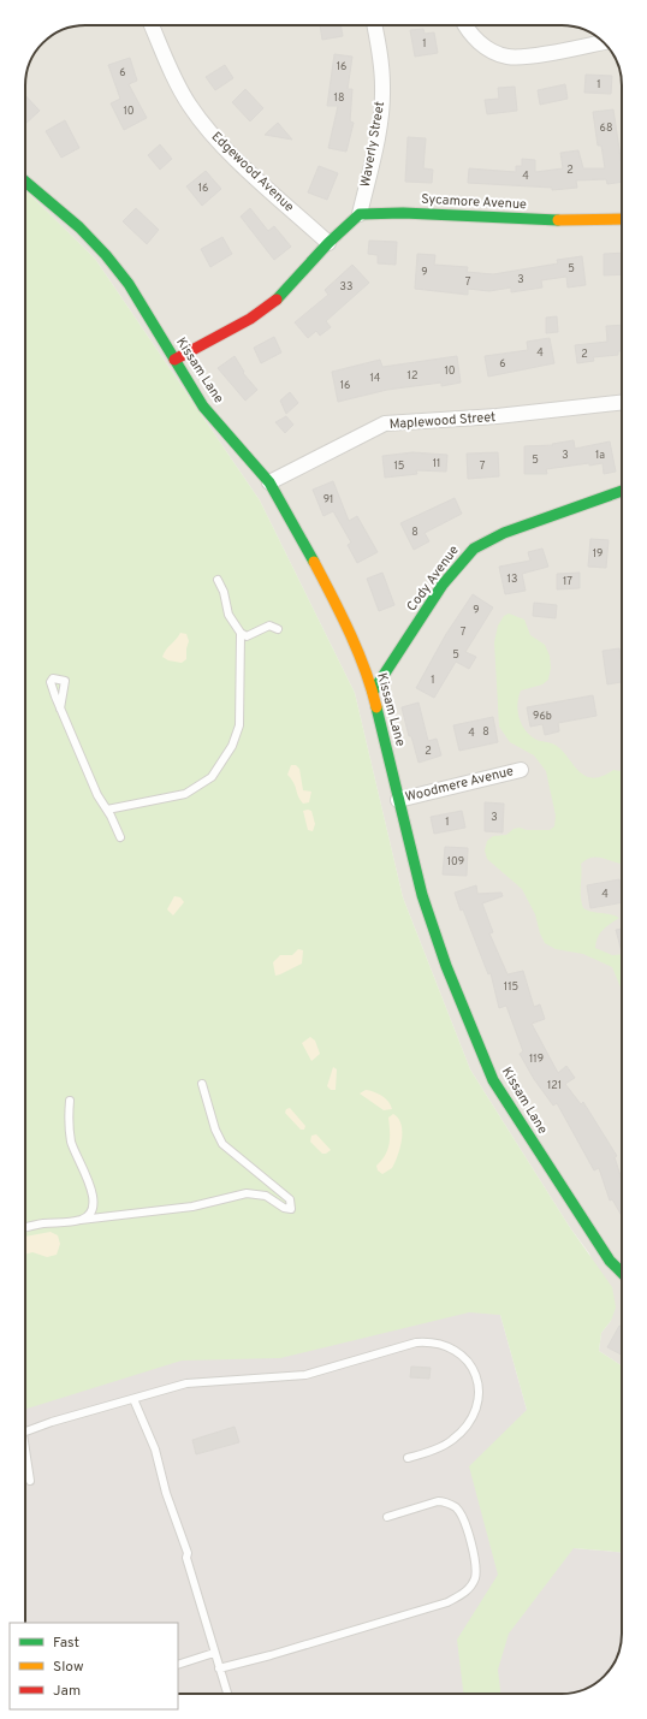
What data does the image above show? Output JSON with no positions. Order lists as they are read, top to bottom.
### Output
{
  "streets": {
    "street": [
      "Waverly Street",
      "Edgewood Avenue",
      "Sycamore Avenue",
      "Kissam Lane",
      "Maplewood Street",
      "Cody Avenue",
      "Woodmere Avenue"
    ]
  },
  "crossings": [
    ["Waverly Street", "Sycamore Avenue"],
    ["Kissam Lane", "Maplewood Street"],
    ["Kissam Lane", "Cody Avenue"],
    ["Kissam Lane", "Woodmere Avenue"]
  ],
  "house_numbers": [
    "1",
    "16",
    "6",
    "1",
    "18",
    "10",
    "68",
    "2",
    "4",
    "16",
    "5",
    "9",
    "3",
    "7",
    "33",
    "4",
    "2",
    "6",
    "10",
    "12",
    "14",
    "16",
    "3",
    "1a",
    "5",
    "11",
    "15",
    "7",
    "91",
    "8",
    "19",
    "13",
    "17",
    "9",
    "7",
    "5",
    "1",
    "96b",
    "8",
    "4",
    "2",
    "3",
    "1",
    "109",
    "4",
    "115",
    "119",
    "121"
  ],
  "legend": ["Fast", "Slow", "Jam"]
}
